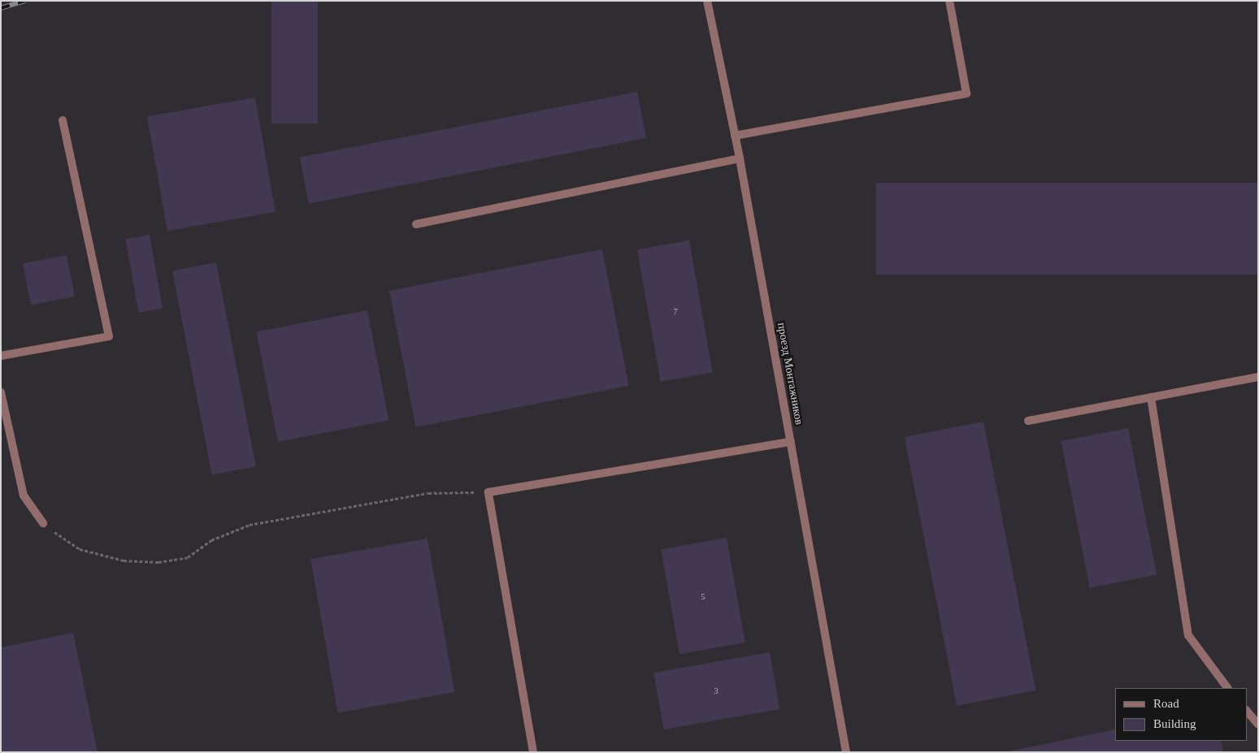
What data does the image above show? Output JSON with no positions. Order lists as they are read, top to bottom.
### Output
{
  "streets": {
    "street": ["проезд Монтажников"]
  },
  "house_numbers": ["7", "5", "3"],
  "legend": ["Road", "Building"]
}
